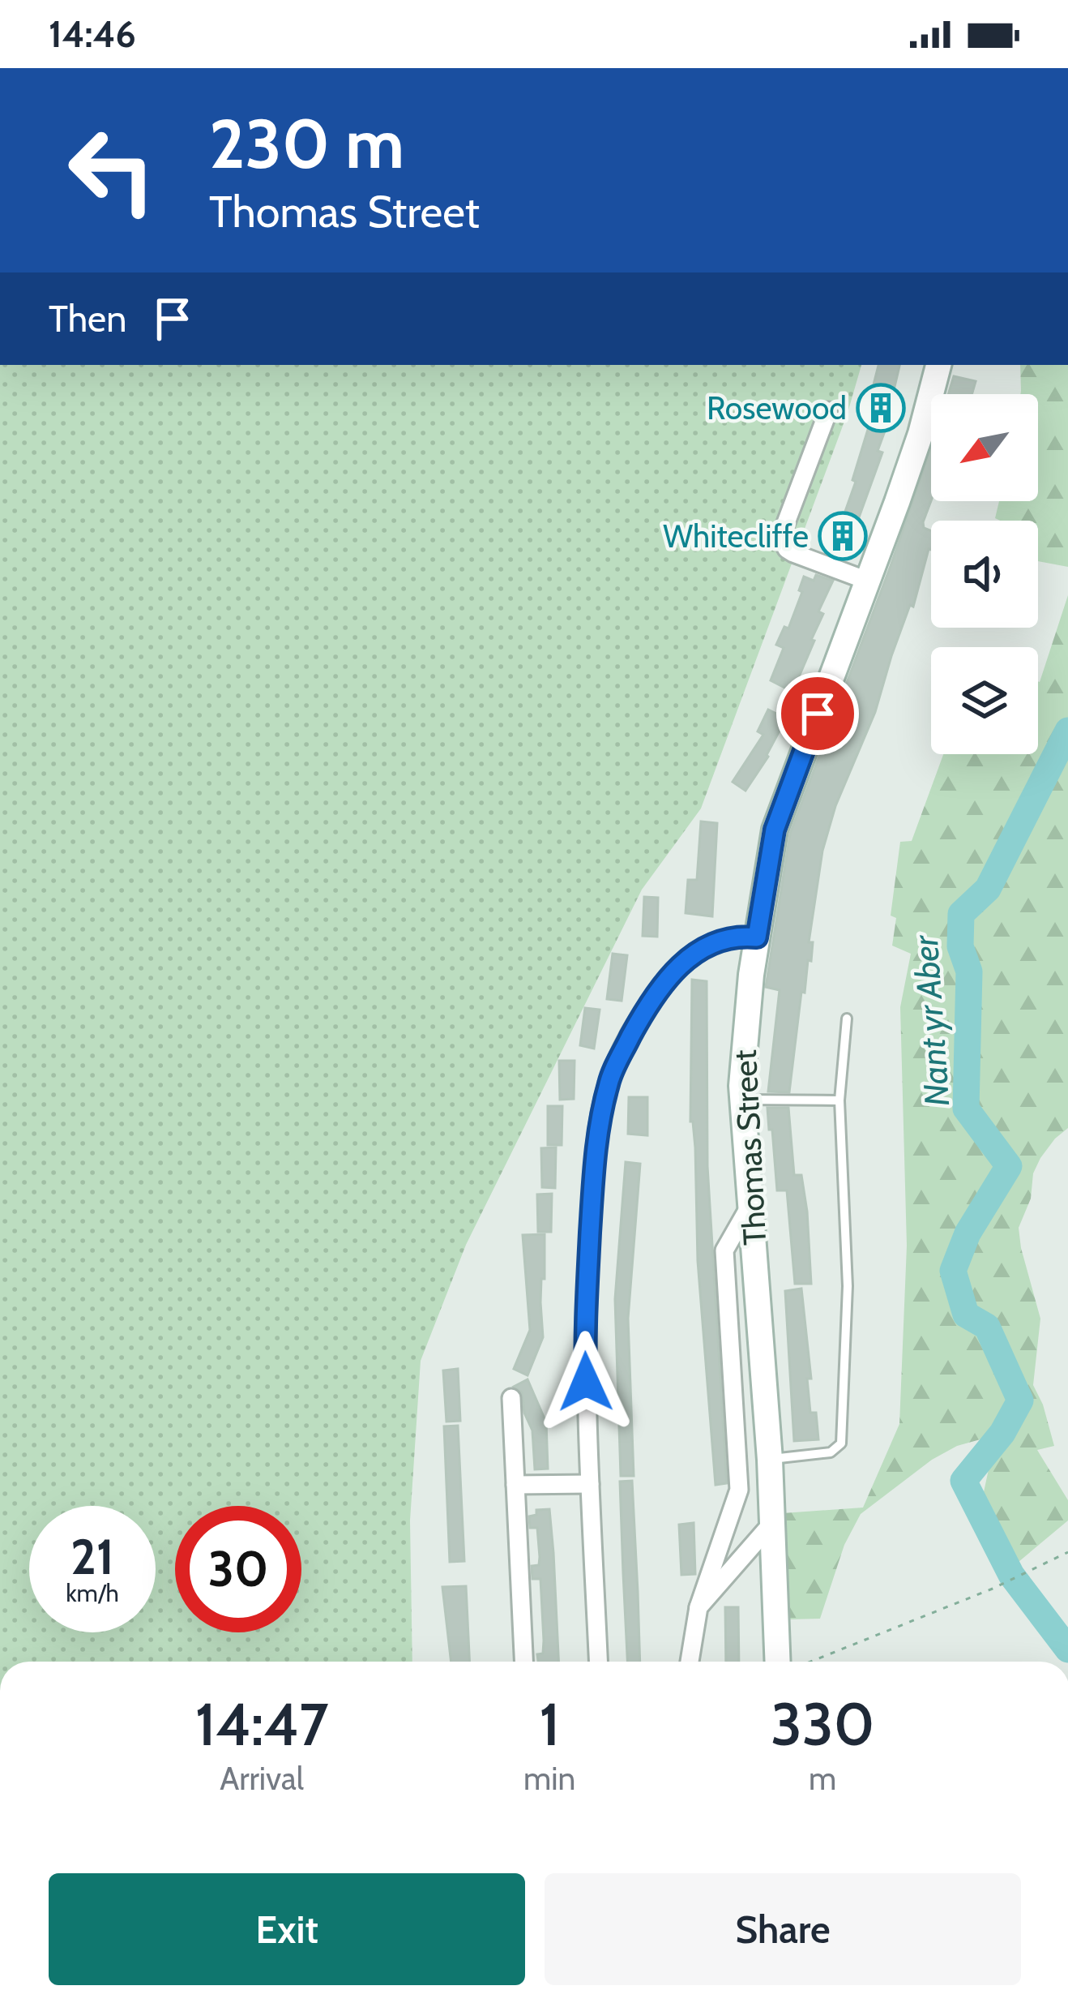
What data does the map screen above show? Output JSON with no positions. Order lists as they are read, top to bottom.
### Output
{
  "streets": {
    "main road": ["Thomas Street"]
  },
  "water": ["Nant yr Aber"],
  "places": {
    "building": ["Rosewood", "Whitecliffe"]
  },
  "north": "bottom left",
  "page": {
    "status": "14:46",
    "turn": ["230 m", "Thomas Street"],
    "then": "Then",
    "speed": "21 km/h",
    "limit": "30",
    "eta": [
      "14:47",
      "Arrival",
      "1",
      "min",
      "330",
      "m"
    ],
    "buttons": ["Exit", "Share"]
  }
}
